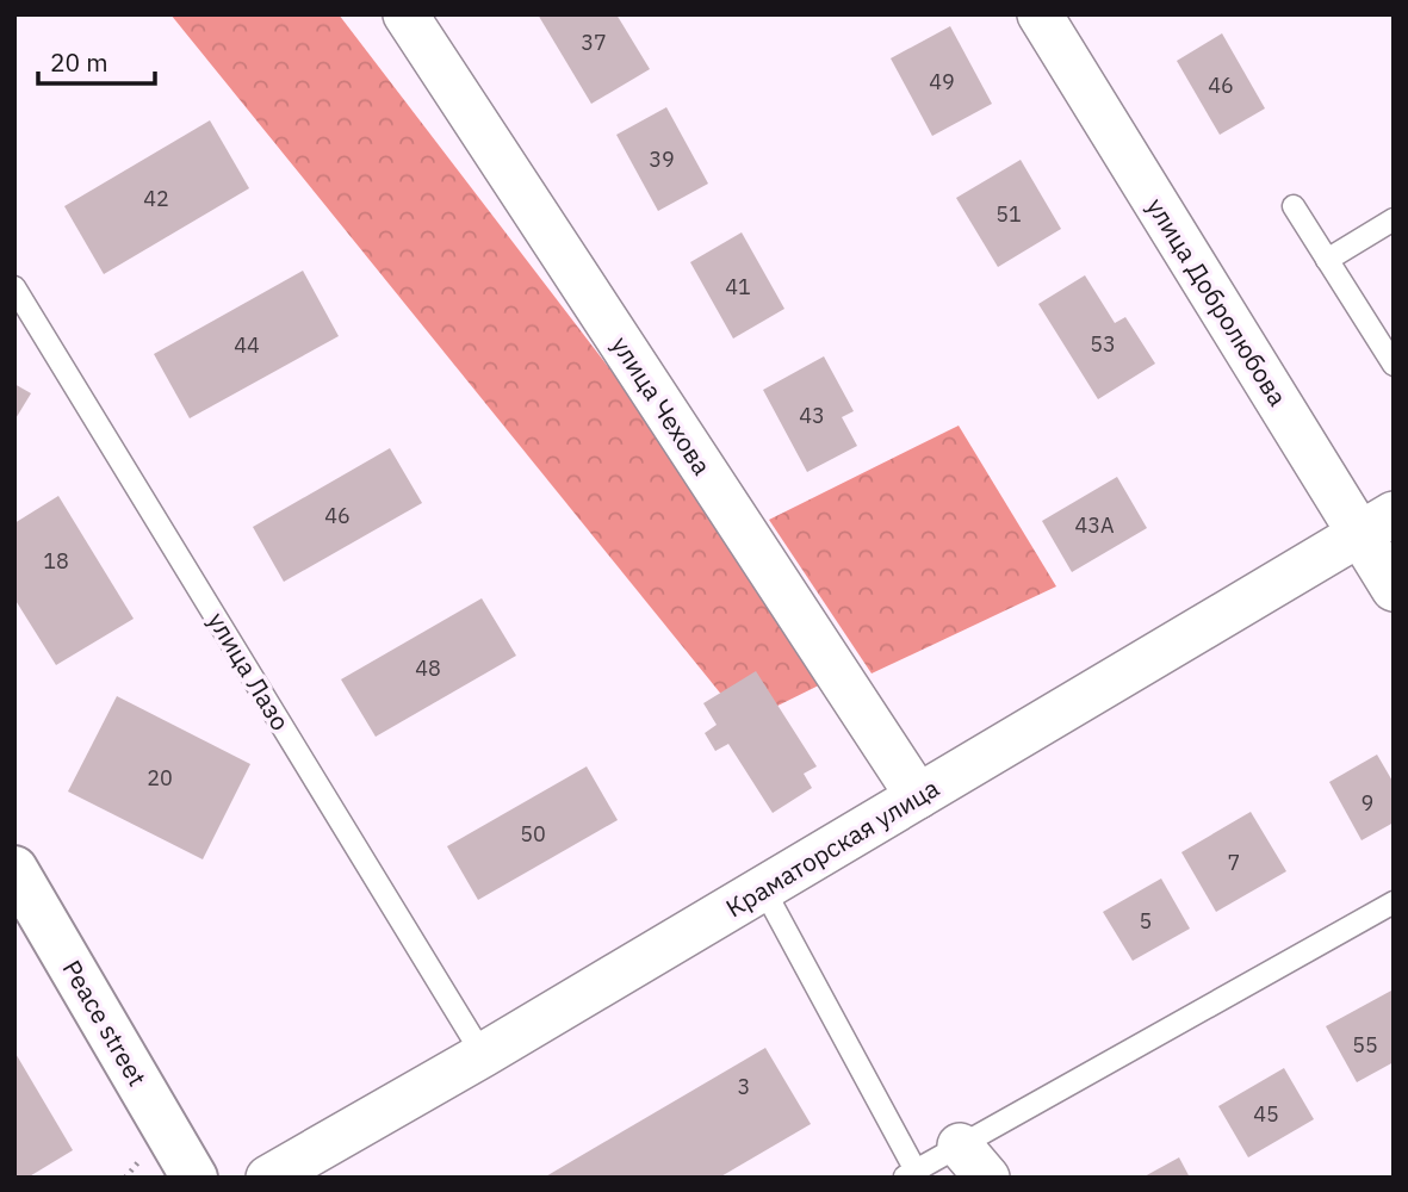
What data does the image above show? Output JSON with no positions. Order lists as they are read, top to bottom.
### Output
{
  "streets": {
    "street": [
      "улица Добролюбова",
      "улица Чехова",
      "Краматорская улица",
      "Peace street"
    ],
    "lane": ["улица Лазо"]
  },
  "crossings": [
    ["улица Добролюбова", "Краматорская улица"],
    ["улица Чехова", "Краматорская улица"],
    ["улица Лазо", "Краматорская улица"]
  ],
  "house_numbers": [
    "37",
    "49",
    "46",
    "39",
    "42",
    "51",
    "41",
    "53",
    "44",
    "43",
    "46",
    "43А",
    "18",
    "48",
    "20",
    "9",
    "50",
    "7",
    "5",
    "55",
    "3",
    "45"
  ],
  "scale_bar": "20 m"
}
